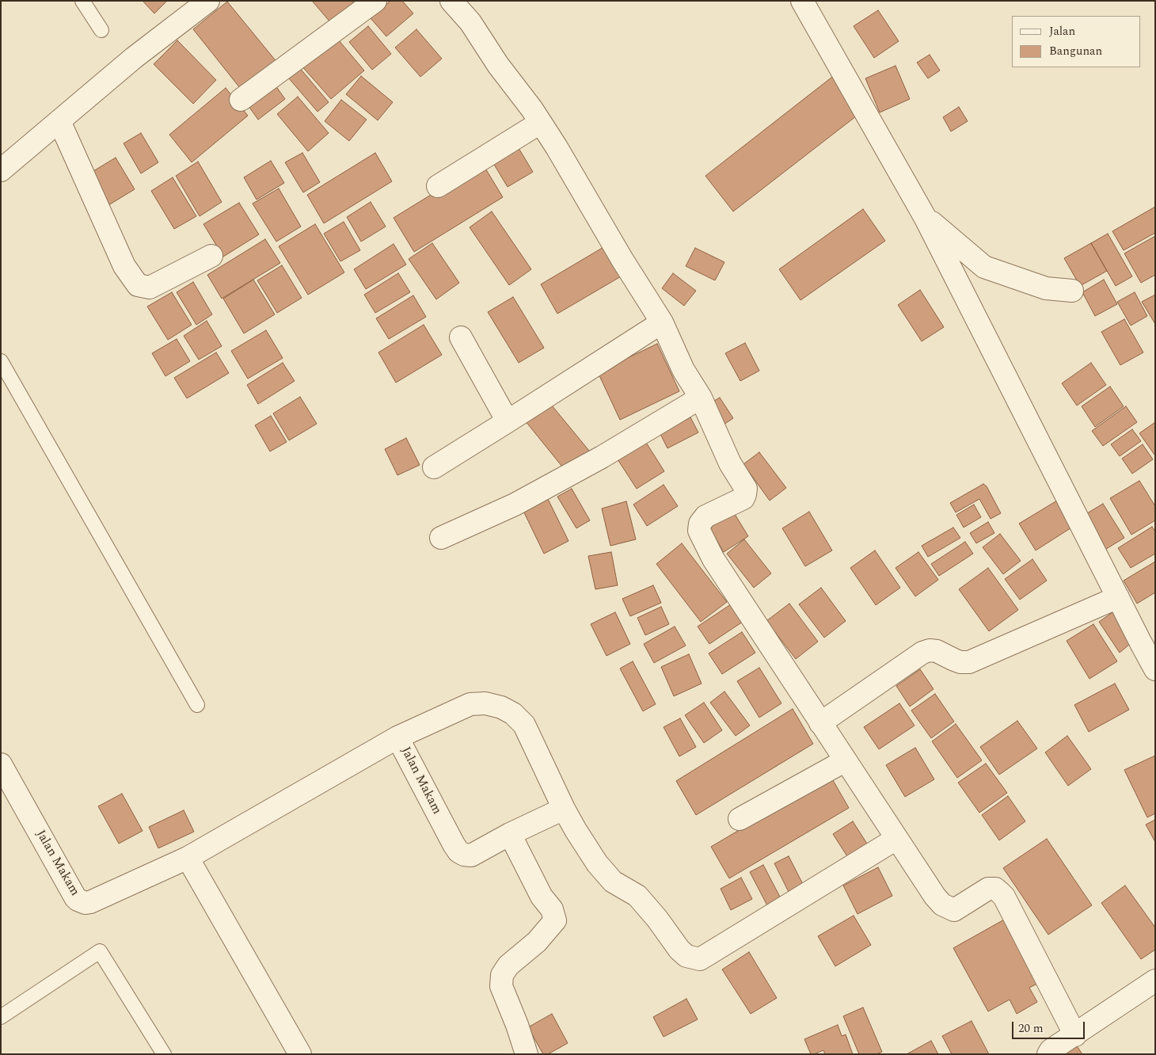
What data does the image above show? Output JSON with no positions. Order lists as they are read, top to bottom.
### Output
{
  "streets": {
    "street": ["Jalan Makam"]
  },
  "legend": ["Jalan", "Bangunan"],
  "scale_bar": "20 m"
}
